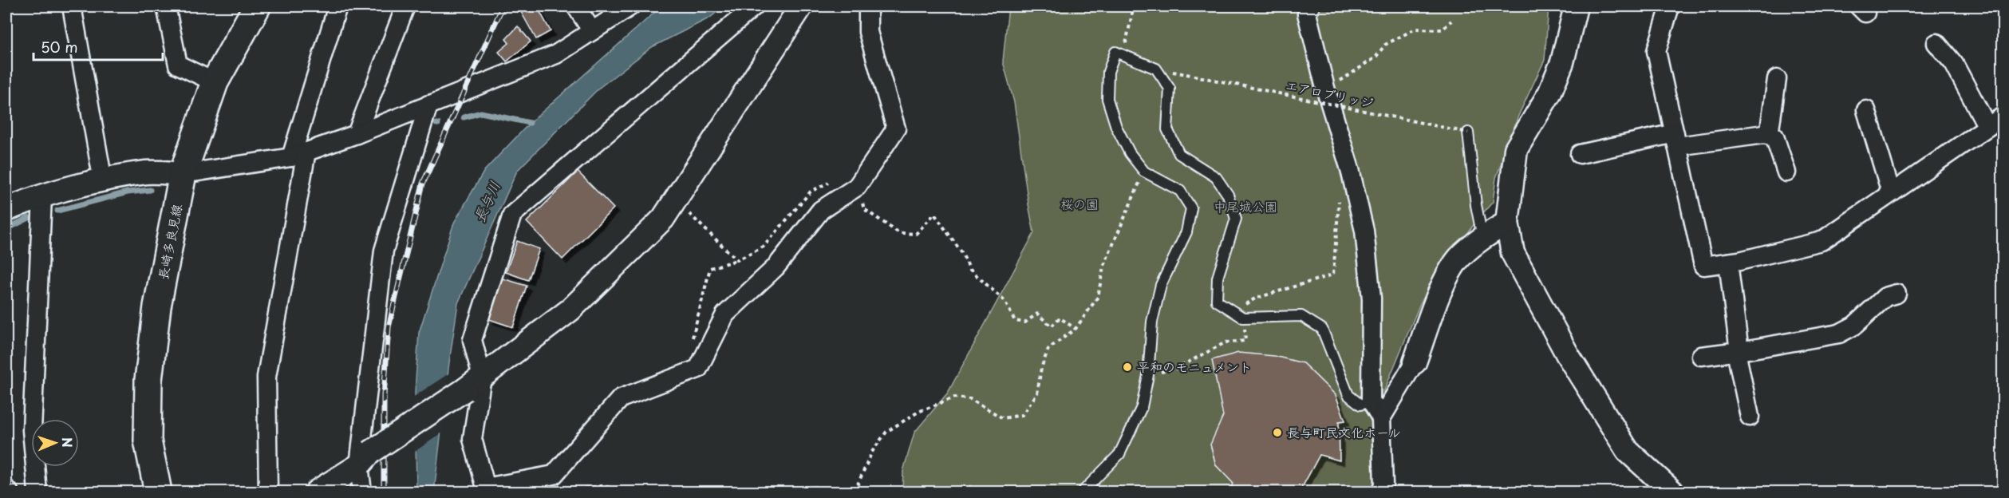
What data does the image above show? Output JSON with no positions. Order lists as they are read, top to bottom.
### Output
{
  "streets": {
    "main road": ["長崎多良見線"],
    "path": ["エアロブリッジ"]
  },
  "water": ["長与川"],
  "parks": ["桜の園", "中尾城公園"],
  "places": ["平和のモニュメント", "長与町民文化ホール"],
  "scale_bar": "50 m",
  "north": "right"
}
